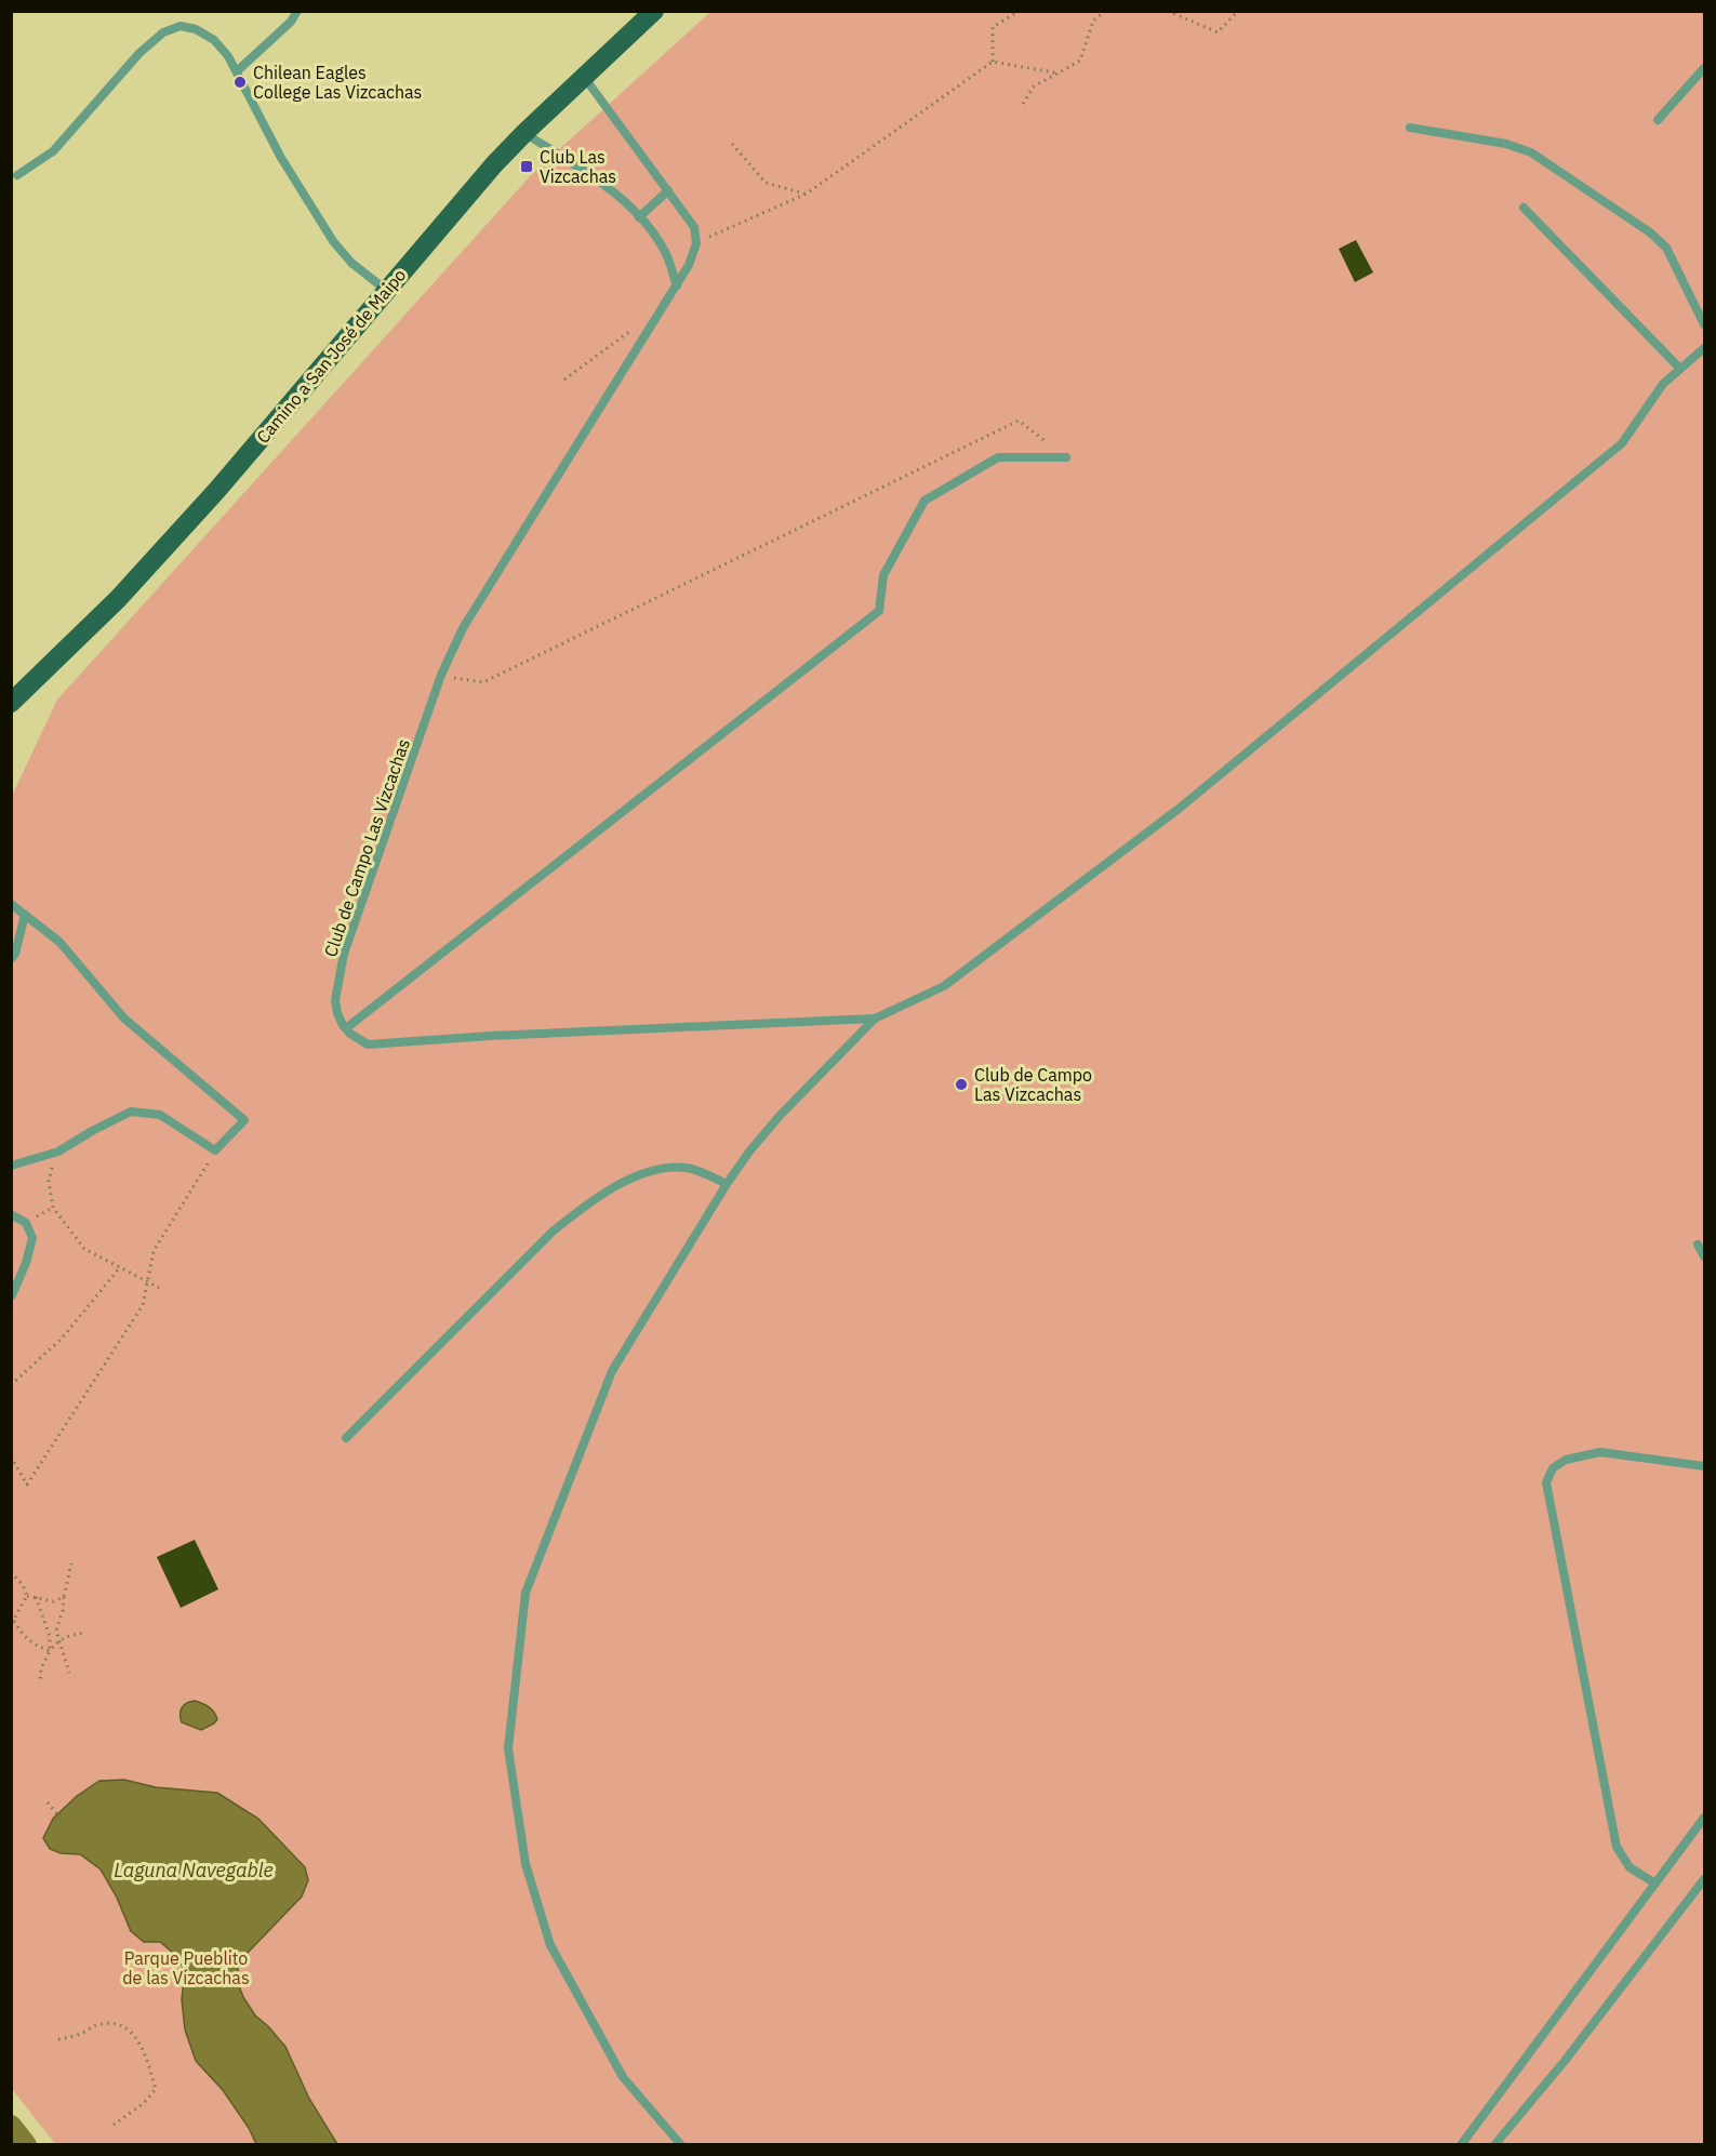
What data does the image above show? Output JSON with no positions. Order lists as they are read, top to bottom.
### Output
{
  "streets": {
    "main road": ["Camino a San José de Maipo"],
    "lane": ["Club de Campo Las Vizcachas"]
  },
  "water": ["Laguna Navegable"],
  "parks": ["Parque Pueblito de las Vizcachas"],
  "places": {
    "other": ["Chilean Eagles College Las Vizcachas", "Club de Campo Las Vizcachas"],
    "transit": ["Club Las Vizcachas"]
  }
}
